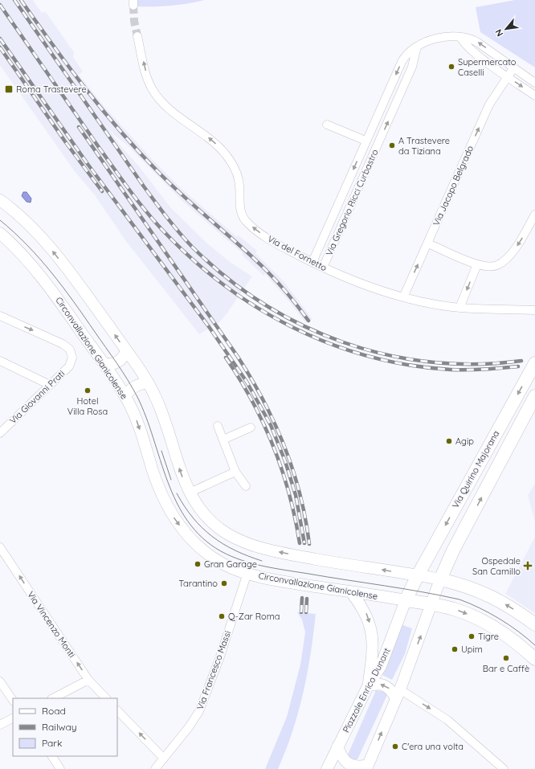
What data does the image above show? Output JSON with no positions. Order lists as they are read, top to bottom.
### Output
{
  "streets": {
    "main road": ["Circonvallazione Gianicolense", "Via Quirino Majorana", "Piazzale Enrico Dunant"],
    "street": [
      "Via Jacopo Belgrado",
      "Via Gregorio Ricci Curbastro",
      "Via del Fornetto",
      "Via Giovanni Prati",
      "Via Vincenzo Monti",
      "Via Francesco Massi"
    ]
  },
  "crossings": [
    ["Via Jacopo Belgrado", "Via del Fornetto"],
    ["Via Gregorio Ricci Curbastro", "Via del Fornetto"],
    ["Circonvallazione Gianicolense", "Via Francesco Massi"],
    ["Circonvallazione Gianicolense", "Piazzale Enrico Dunant"],
    ["Via Quirino Majorana", "Piazzale Enrico Dunant"]
  ],
  "one_way": ["Via Jacopo Belgrado", "Via del Fornetto", "Via Vincenzo Monti"],
  "places": {
    "other": [
      "Supermercato Caselli",
      "A Trastevere da Tiziana",
      "Hotel Villa Rosa",
      "Agip",
      "Gran Garage",
      "Tarantino",
      "Q-Zar Roma",
      "Tigre",
      "Upim",
      "Bar e Caffè",
      "C'era una volta"
    ],
    "transit": ["Roma Trastevere"],
    "health": ["Ospedale San Camillo"]
  },
  "legend": ["Road", "Railway", "Park"],
  "north": "bottom left"
}
